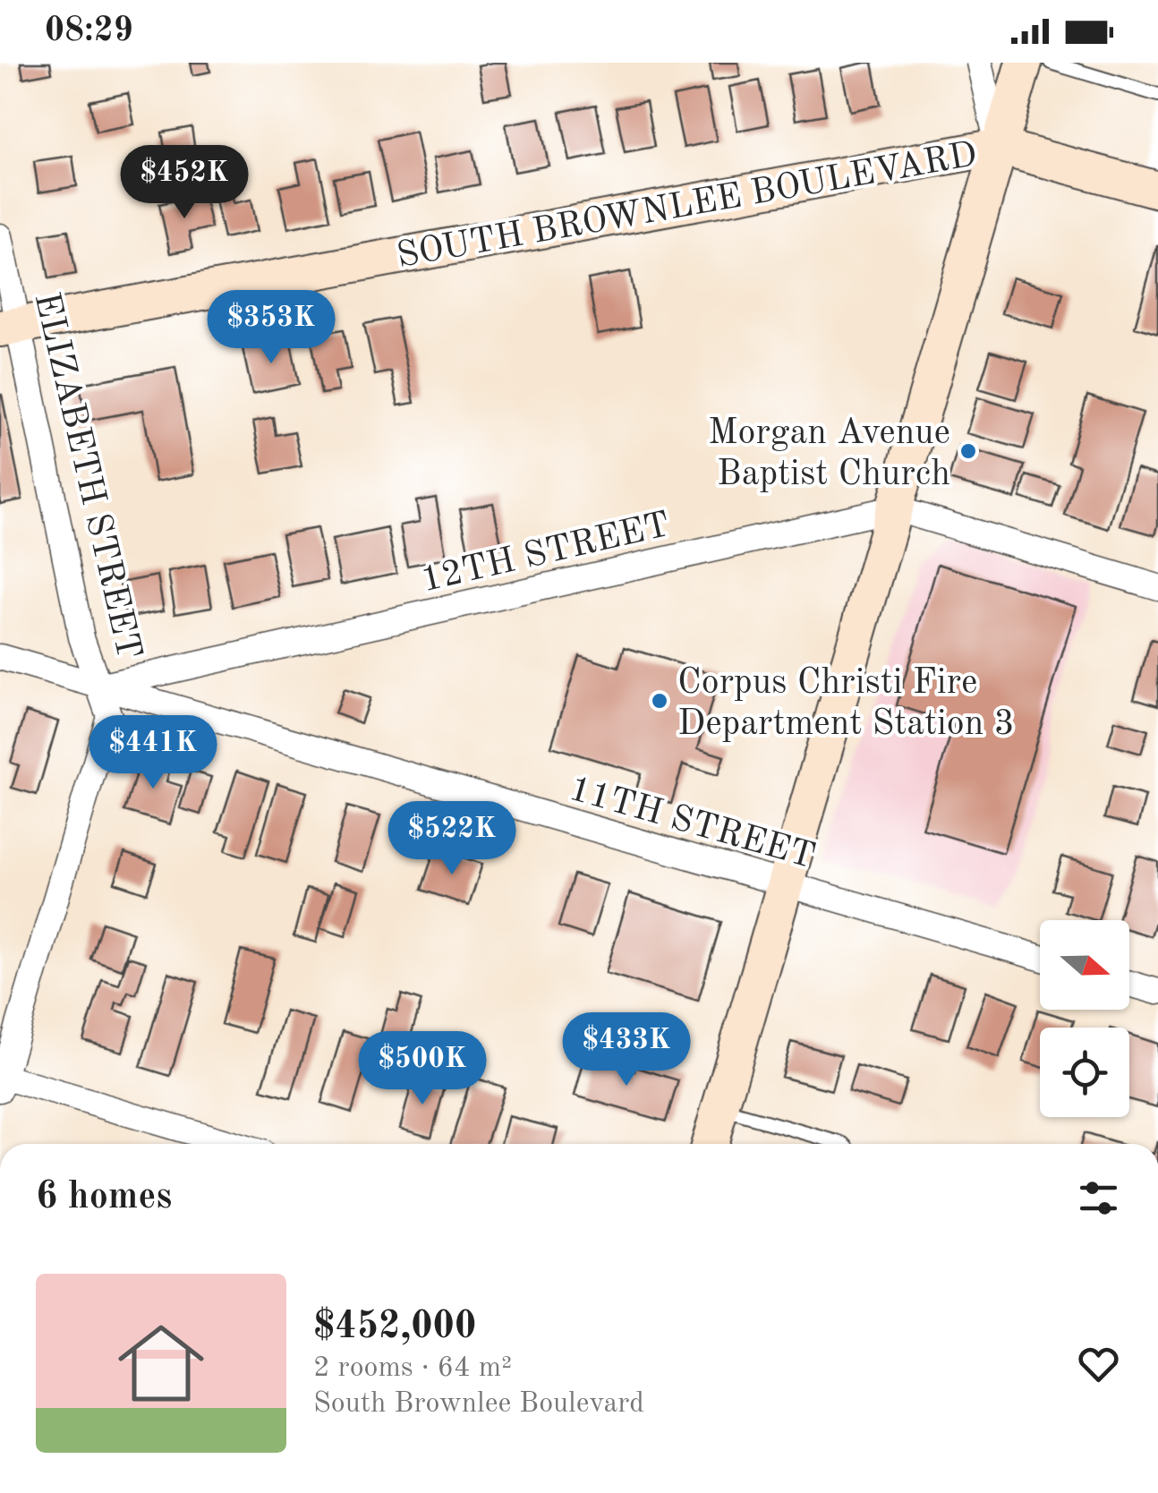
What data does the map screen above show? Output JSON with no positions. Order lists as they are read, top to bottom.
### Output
{
  "streets": {
    "main road": ["SOUTH BROWNLEE BOULEVARD"],
    "street": ["ELIZABETH STREET", "12TH STREET", "11TH STREET"]
  },
  "crossings": [
    ["SOUTH BROWNLEE BOULEVARD", "ELIZABETH STREET"],
    ["ELIZABETH STREET", "12TH STREET"],
    ["ELIZABETH STREET", "11TH STREET"],
    ["12TH STREET", "11TH STREET"]
  ],
  "places": ["Morgan Avenue Baptist Church", "Corpus Christi Fire Department Station 3"],
  "north": "right",
  "page": {
    "status": "08:29",
    "price": [
      "$452K",
      "$353K",
      "$441K",
      "$522K",
      "$433K",
      "$500K"
    ],
    "heading": "6 homes",
    "list": [
      {
        "name": "$452,000",
        "note": "2 rooms · 64 m² · South Brownlee Boulevard"
      }
    ]
  }
}
